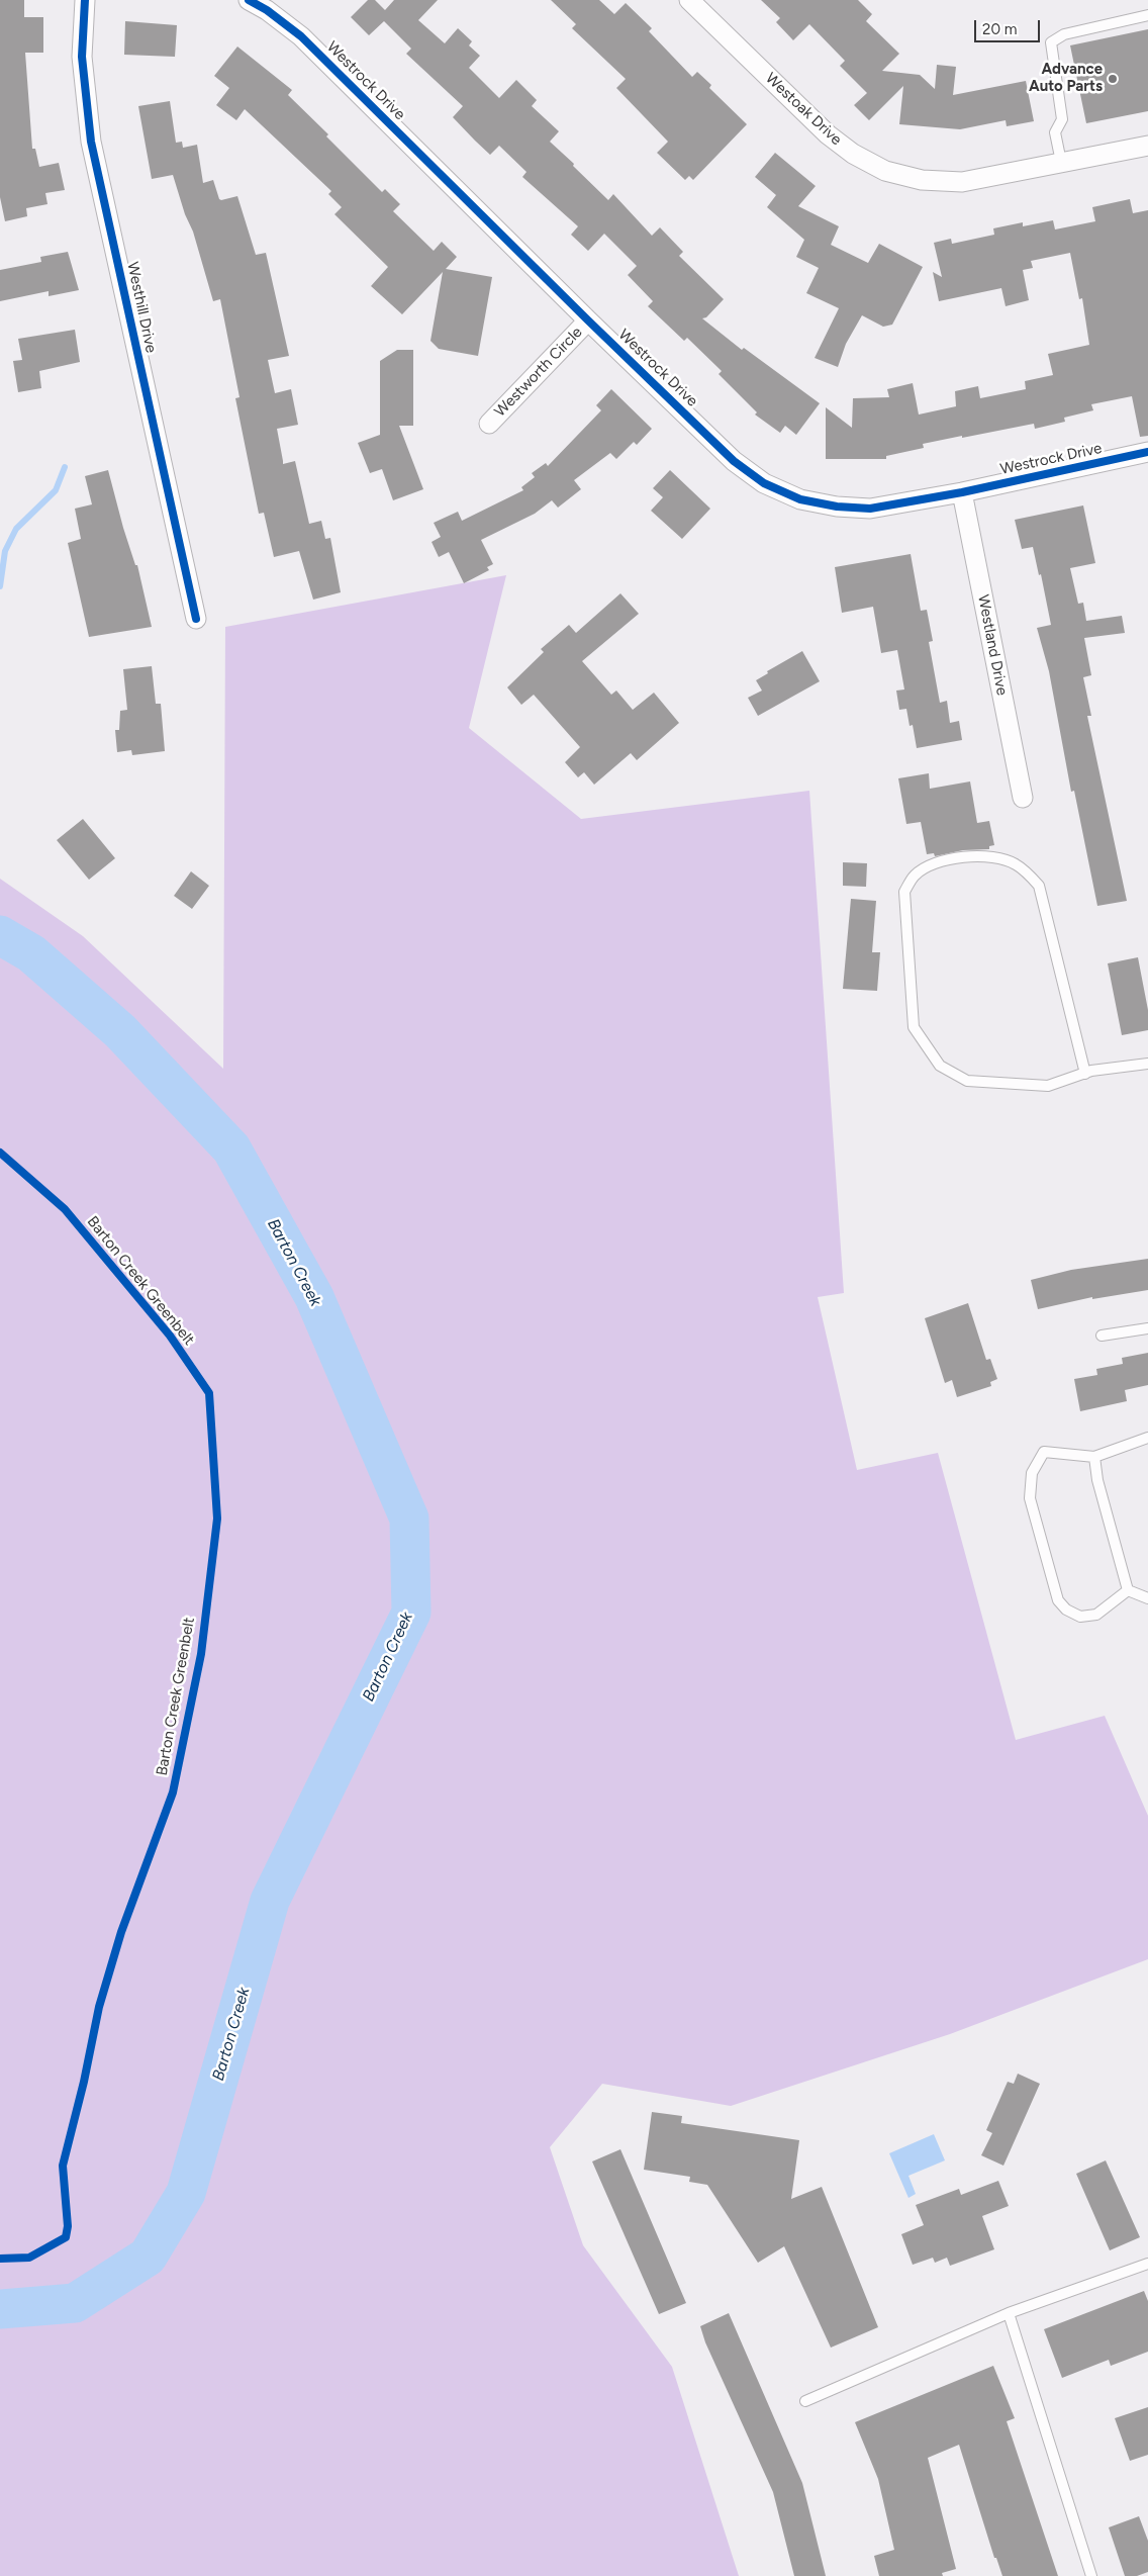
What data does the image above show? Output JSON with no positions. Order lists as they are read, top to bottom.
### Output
{
  "streets": {
    "street": [
      "Westrock Drive",
      "Westoak Drive",
      "Westhill Drive",
      "Westworth Circle",
      "Westland Drive"
    ],
    "cycle path": ["Barton Creek Greenbelt"]
  },
  "crossings": [
    ["Westrock Drive", "Westworth Circle"],
    ["Westrock Drive", "Westland Drive"]
  ],
  "water": ["Barton Creek"],
  "places": ["Advance Auto Parts"],
  "scale_bar": "20 m"
}
